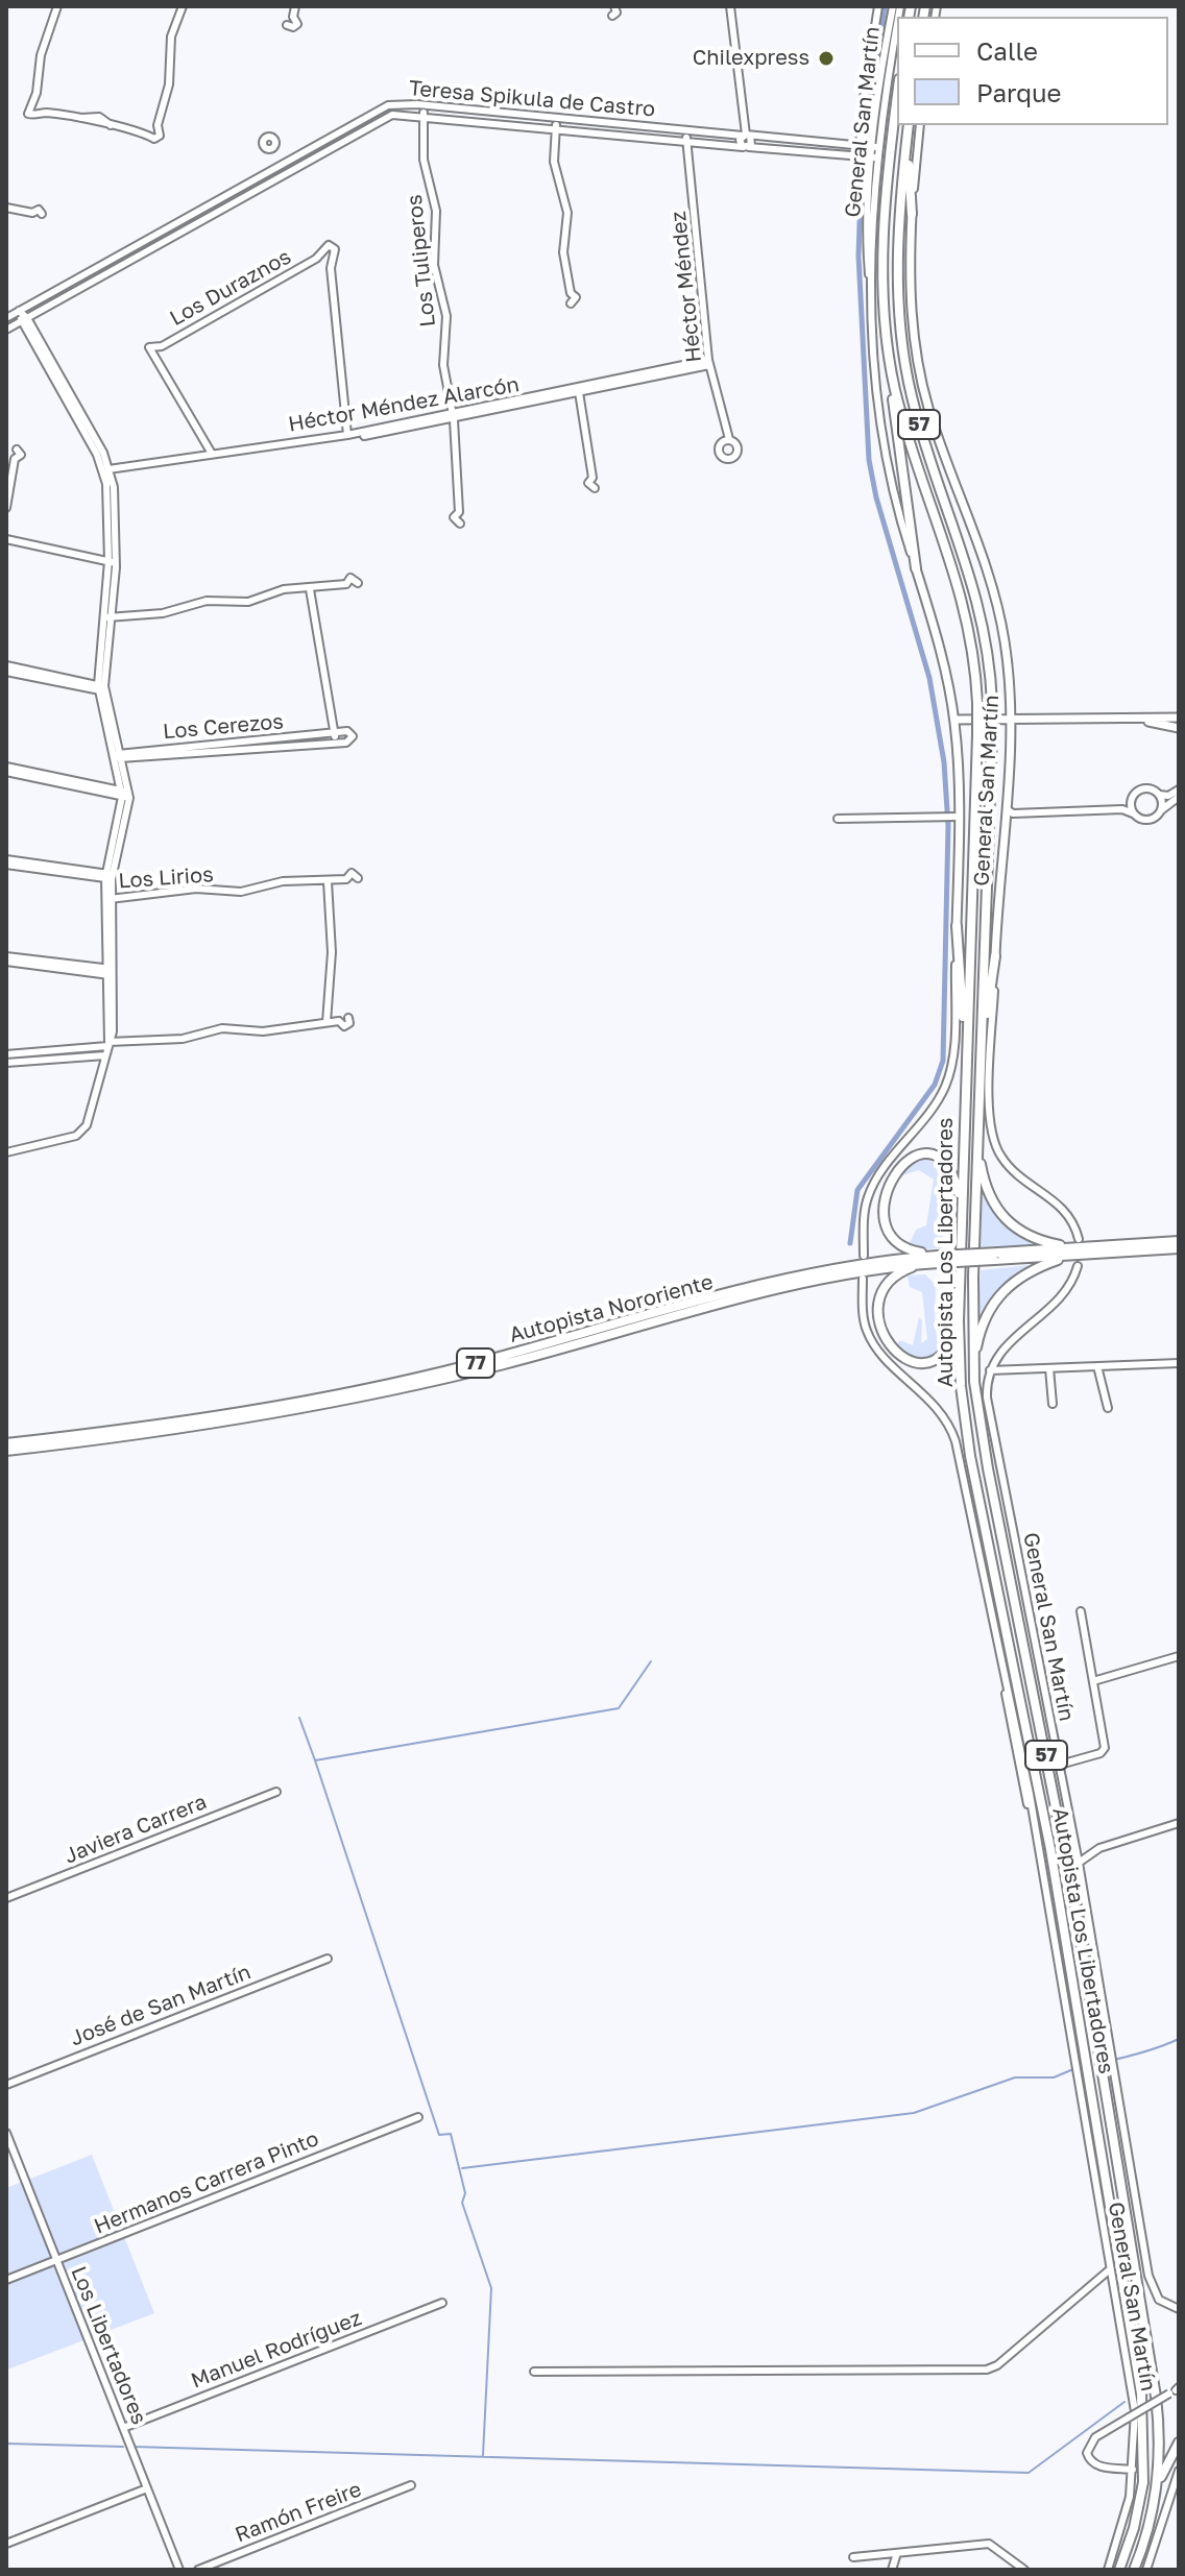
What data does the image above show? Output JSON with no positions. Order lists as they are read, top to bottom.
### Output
{
  "streets": {
    "highway": [
      "57",
      "Autopista Los Libertadores",
      "Autopista Nororiente",
      "77"
    ],
    "main road": ["General San Martín"],
    "street": [
      "Teresa Spikula de Castro",
      "Los Tuliperos",
      "Héctor Méndez",
      "Los Duraznos",
      "Héctor Méndez Alarcón",
      "Los Cerezos",
      "Los Lirios",
      "Javiera Carrera",
      "José de San Martín",
      "Hermanos Carrera Pinto",
      "Los Libertadores",
      "Manuel Rodríguez",
      "Ramón Freire"
    ]
  },
  "crossings": [
    ["Teresa Spikula de Castro", "General San Martín"],
    ["Teresa Spikula de Castro", "Los Tuliperos"],
    ["Teresa Spikula de Castro", "Héctor Méndez"],
    ["General San Martín", "Autopista Nororiente"],
    ["Los Tuliperos", "Héctor Méndez Alarcón"],
    ["Héctor Méndez", "Héctor Méndez Alarcón"],
    ["Los Duraznos", "Héctor Méndez Alarcón"],
    ["Hermanos Carrera Pinto", "Los Libertadores"],
    ["Los Libertadores", "Manuel Rodríguez"]
  ],
  "places": ["Chilexpress"],
  "legend": ["Calle", "Parque"]
}
